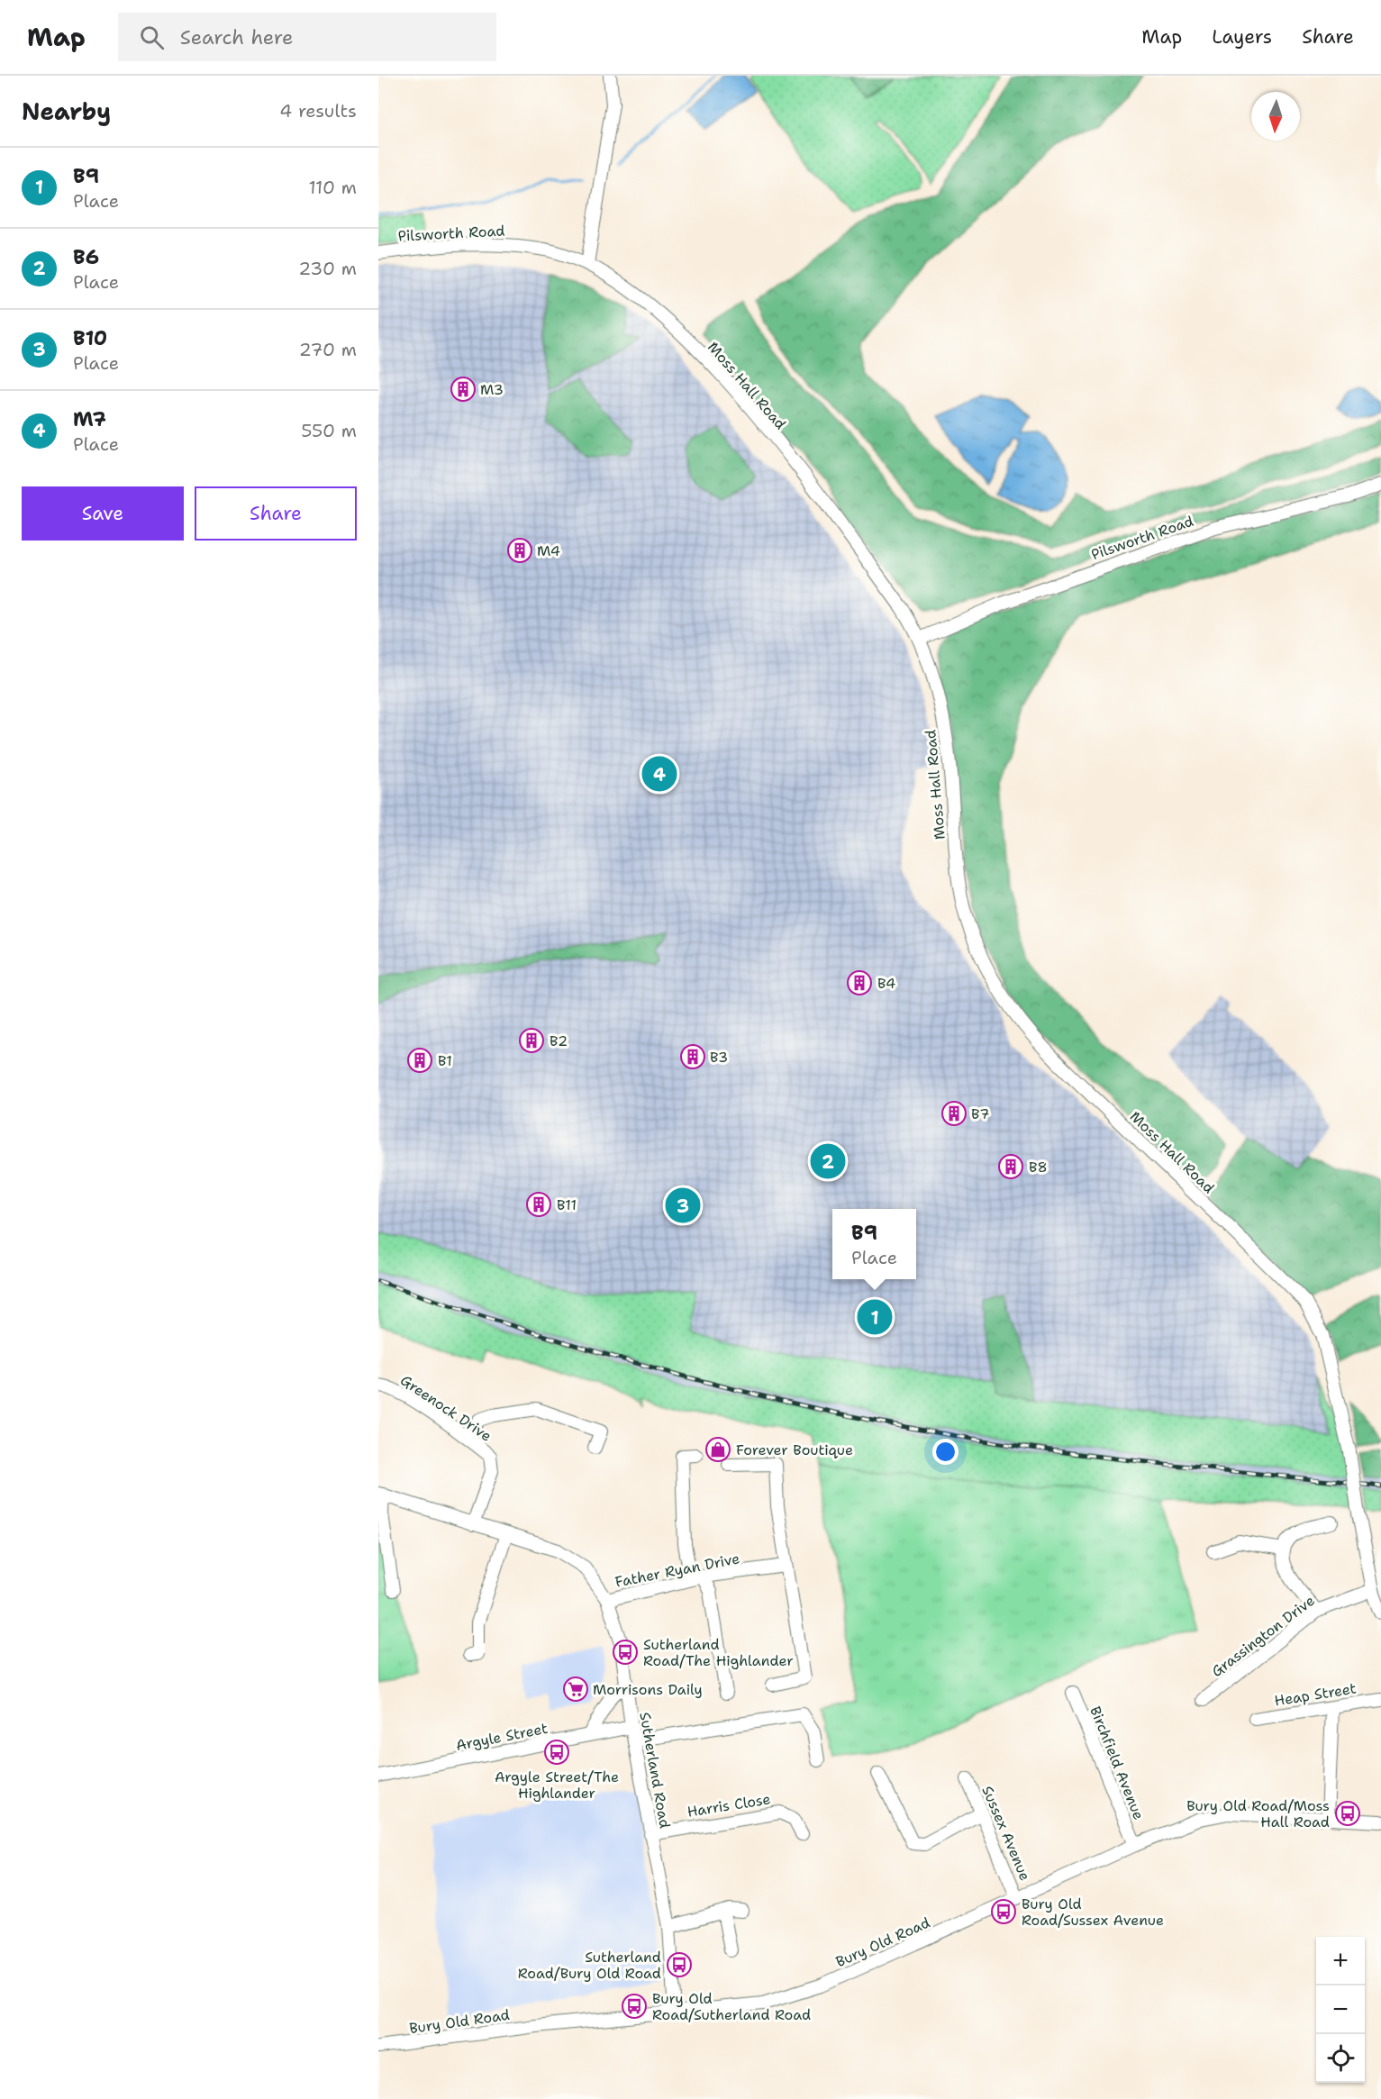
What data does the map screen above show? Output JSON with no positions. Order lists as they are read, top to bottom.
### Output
{
  "streets": {
    "street": [
      "Pilsworth Road",
      "Moss Hall Road",
      "Greenock Drive",
      "Father Ryan Drive",
      "Grassington Drive",
      "Heap Street",
      "Argyle Street",
      "Birchfield Avenue",
      "Sutherland Road",
      "Harris Close",
      "Sussex Avenue",
      "Bury Old Road"
    ]
  },
  "crossings": [
    ["Pilsworth Road", "Moss Hall Road"],
    ["Moss Hall Road", "Grassington Drive"],
    ["Greenock Drive", "Sutherland Road"],
    ["Father Ryan Drive", "Sutherland Road"],
    ["Argyle Street", "Sutherland Road"],
    ["Birchfield Avenue", "Bury Old Road"],
    ["Sutherland Road", "Harris Close"],
    ["Sutherland Road", "Bury Old Road"],
    ["Sussex Avenue", "Bury Old Road"]
  ],
  "places": {
    "building": [
      "M3",
      "M4",
      "B4",
      "B2",
      "B3",
      "B1",
      "B7",
      "B8",
      "B11"
    ],
    "shop": ["Forever Boutique"],
    "bus stop": [
      "Sutherland Road/The Highlander",
      "Argyle Street/The Highlander",
      "Bury Old Road/Moss Hall Road",
      "Bury Old Road/Sussex Avenue",
      "Sutherland Road/Bury Old Road",
      "Bury Old Road/Sutherland Road"
    ],
    "supermarket": ["Morrisons Daily"]
  },
  "north": "bottom",
  "page": {
    "header": "Map",
    "search": "Search here",
    "nav": ["Map", "Layers", "Share"],
    "heading": ["Nearby", "4 results"],
    "list": [
      {
        "mark": "1",
        "name": "B9",
        "note": "Place",
        "value": "110 m"
      },
      {
        "mark": "2",
        "name": "B6",
        "note": "Place",
        "value": "230 m"
      },
      {
        "mark": "3",
        "name": "B10",
        "note": "Place",
        "value": "270 m"
      },
      {
        "mark": "4",
        "name": "M7",
        "note": "Place",
        "value": "550 m"
      }
    ],
    "buttons": ["Save", "Share"],
    "pins": [
      "4",
      "2",
      "3",
      "1"
    ],
    "popup": ["B9", "Place"],
    "map_buttons": ["+", "−"]
  }
}
